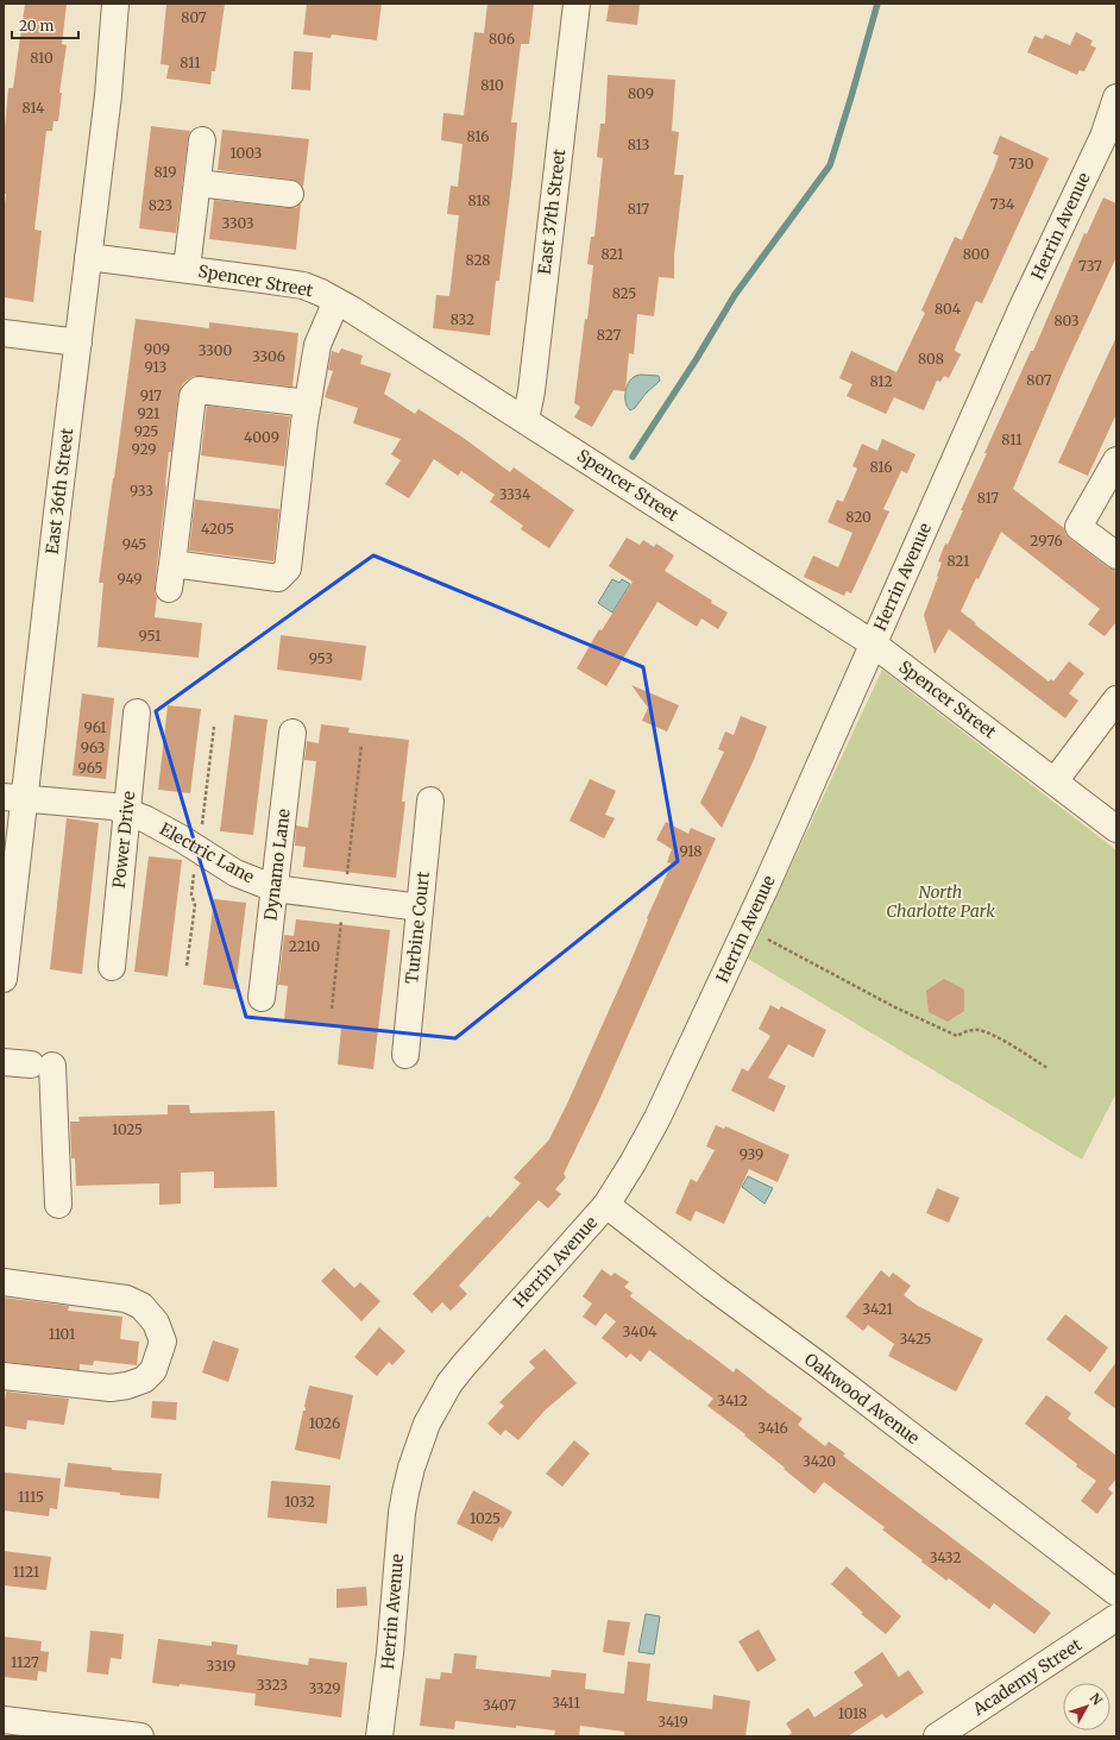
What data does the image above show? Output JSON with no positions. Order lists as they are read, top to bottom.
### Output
{
  "streets": {
    "street": [
      "East 37th Street",
      "Herrin Avenue",
      "Spencer Street",
      "East 36th Street",
      "Power Drive",
      "Electric Lane",
      "Dynamo Lane",
      "Turbine Court",
      "Oakwood Avenue",
      "Academy Street"
    ]
  },
  "crossings": [
    ["East 37th Street", "Spencer Street"],
    ["Herrin Avenue", "Spencer Street"],
    ["Herrin Avenue", "Oakwood Avenue"],
    ["Spencer Street", "East 36th Street"],
    ["East 36th Street", "Electric Lane"],
    ["Power Drive", "Electric Lane"],
    ["Electric Lane", "Dynamo Lane"],
    ["Electric Lane", "Turbine Court"]
  ],
  "parks": ["North Charlotte Park"],
  "house_numbers": [
    "807",
    "806",
    "810",
    "811",
    "810",
    "809",
    "814",
    "816",
    "813",
    "1003",
    "730",
    "819",
    "818",
    "734",
    "823",
    "817",
    "3303",
    "821",
    "800",
    "828",
    "737",
    "825",
    "804",
    "832",
    "803",
    "827",
    "909",
    "3300",
    "3306",
    "808",
    "913",
    "807",
    "812",
    "917",
    "921",
    "925",
    "4009",
    "811",
    "929",
    "816",
    "933",
    "3334",
    "817",
    "820",
    "4205",
    "2976",
    "945",
    "821",
    "949",
    "951",
    "953",
    "961",
    "963",
    "965",
    "918",
    "2210",
    "1025",
    "939",
    "3421",
    "3404",
    "1101",
    "3425",
    "3412",
    "1026",
    "3416",
    "3420",
    "1115",
    "1032",
    "1025",
    "3432",
    "1121",
    "1127",
    "3319",
    "3323",
    "3329",
    "3411",
    "3407",
    "1018",
    "3419"
  ],
  "scale_bar": "20 m",
  "north": "top right"
}
